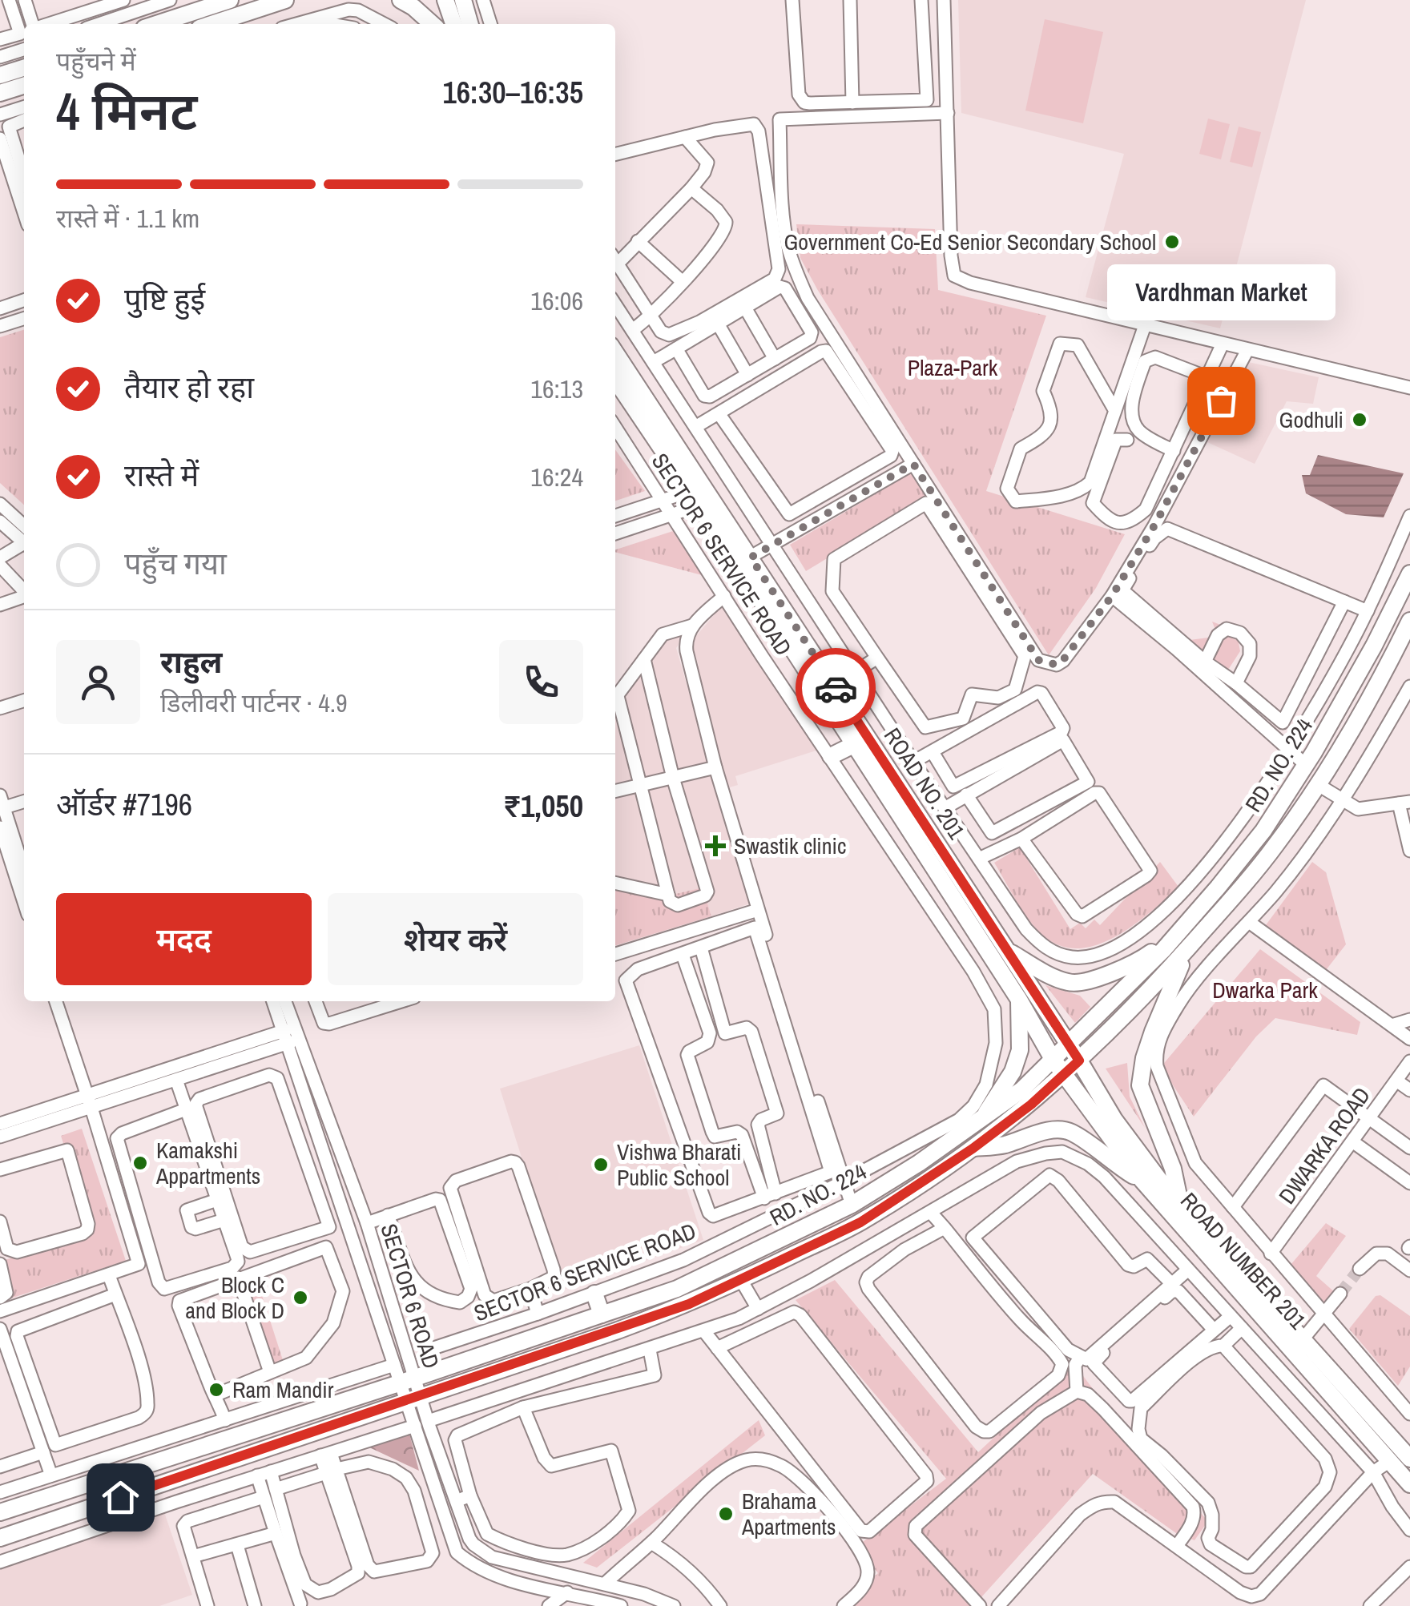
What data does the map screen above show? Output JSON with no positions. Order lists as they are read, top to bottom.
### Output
{
  "streets": {
    "main road": ["RD. NO. 224", "ROAD NO. 201", "ROAD NUMBER 201"],
    "street": ["SECTOR 6 SERVICE ROAD", "DWARKA ROAD", "SECTOR 6 ROAD"]
  },
  "crossings": [
    ["RD. NO. 224", "ROAD NO. 201"],
    ["RD. NO. 224", "ROAD NUMBER 201"],
    ["RD. NO. 224", "SECTOR 6 ROAD"],
    ["ROAD NO. 201", "ROAD NUMBER 201"]
  ],
  "parks": ["Plaza-Park", "Dwarka Park"],
  "places": {
    "other": [
      "Government Co-Ed Senior Secondary School",
      "Vardhman Market",
      "Godhuli",
      "Kamakshi Appartments",
      "Vishwa Bharati Public School",
      "Block C and Block D",
      "Ram Mandir",
      "Brahama Apartments"
    ],
    "health": ["Swastik clinic"]
  },
  "page": {
    "heading": ["4 मिनट", "पहुँचने में", "16:30–16:35"],
    "panel": [
      "राहुल",
      "डिलीवरी पार्टनर · 4.9",
      "ऑर्डर #7196",
      "₹1,050"
    ],
    "bar": "रास्ते में · 1.1 km",
    "list": [
      ["पुष्टि हुई", "16:06"],
      ["तैयार हो रहा", "16:13"],
      ["रास्ते में", "16:24"],
      "पहुँच गया"
    ],
    "bubble": "Vardhman Market",
    "buttons": ["मदद", "शेयर करें"]
  }
}
